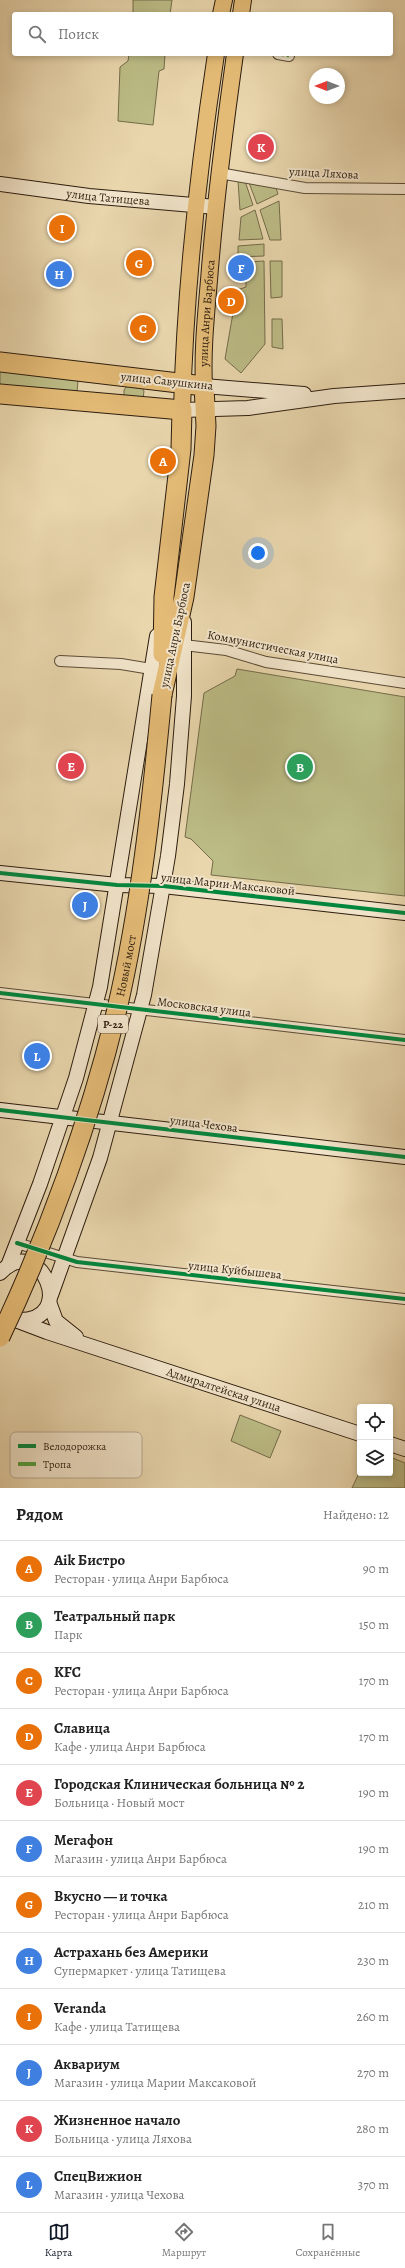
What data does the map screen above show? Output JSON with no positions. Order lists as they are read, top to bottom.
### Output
{
  "streets": {
    "highway": [
      "улица Анри Барбюса",
      "улица Савушкина",
      "Новый мост",
      "Р-22"
    ],
    "main road": [
      "улица Татищева",
      "улица Марии Максаковой",
      "улица Чехова",
      "Адмиралтейская улица"
    ],
    "street": [
      "улица Ляхова",
      "Коммунистическая улица",
      "Московская улица",
      "улица Куйбышева"
    ]
  },
  "crossings": [
    ["улица Ляхова", "улица Анри Барбюса"],
    ["улица Татищева", "улица Анри Барбюса"],
    ["улица Анри Барбюса", "улица Савушкина"],
    ["улица Анри Барбюса", "Новый мост"]
  ],
  "legend": ["Велодорожка", "Тропа"],
  "north": "left",
  "page": {
    "search": "Поиск",
    "pins": [
      "K",
      "I",
      "G",
      "F",
      "H",
      "D",
      "C",
      "A",
      "E",
      "B",
      "J",
      "L"
    ],
    "heading": ["Рядом", "Найдено: 12"],
    "list": [
      {
        "mark": "A",
        "name": "Aik Бистро",
        "note": "Ресторан · улица Анри Барбюса",
        "value": "90 m"
      },
      {
        "mark": "B",
        "name": "Театральный парк",
        "note": "Парк",
        "value": "150 m"
      },
      {
        "mark": "C",
        "name": "KFC",
        "note": "Ресторан · улица Анри Барбюса",
        "value": "170 m"
      },
      {
        "mark": "D",
        "name": "Славица",
        "note": "Кафе · улица Анри Барбюса",
        "value": "170 m"
      },
      {
        "mark": "E",
        "name": "Городская Клиническая больница № 2",
        "note": "Больница · Новый мост",
        "value": "190 m"
      },
      {
        "mark": "F",
        "name": "Мегафон",
        "note": "Магазин · улица Анри Барбюса",
        "value": "190 m"
      },
      {
        "mark": "G",
        "name": "Вкусно — и точка",
        "note": "Ресторан · улица Анри Барбюса",
        "value": "210 m"
      },
      {
        "mark": "H",
        "name": "Астрахань без Америки",
        "note": "Супермаркет · улица Татищева",
        "value": "230 m"
      },
      {
        "mark": "I",
        "name": "Veranda",
        "note": "Кафе · улица Татищева",
        "value": "260 m"
      },
      {
        "mark": "J",
        "name": "Аквариум",
        "note": "Магазин · улица Марии Максаковой",
        "value": "270 m"
      },
      {
        "mark": "K",
        "name": "Жизненное начало",
        "note": "Больница · улица Ляхова",
        "value": "280 m"
      },
      {
        "mark": "L",
        "name": "СпецВижион",
        "note": "Магазин · улица Чехова",
        "value": "370 m"
      }
    ],
    "nav": ["Карта", "Маршрут", "Сохранённые"]
  }
}
